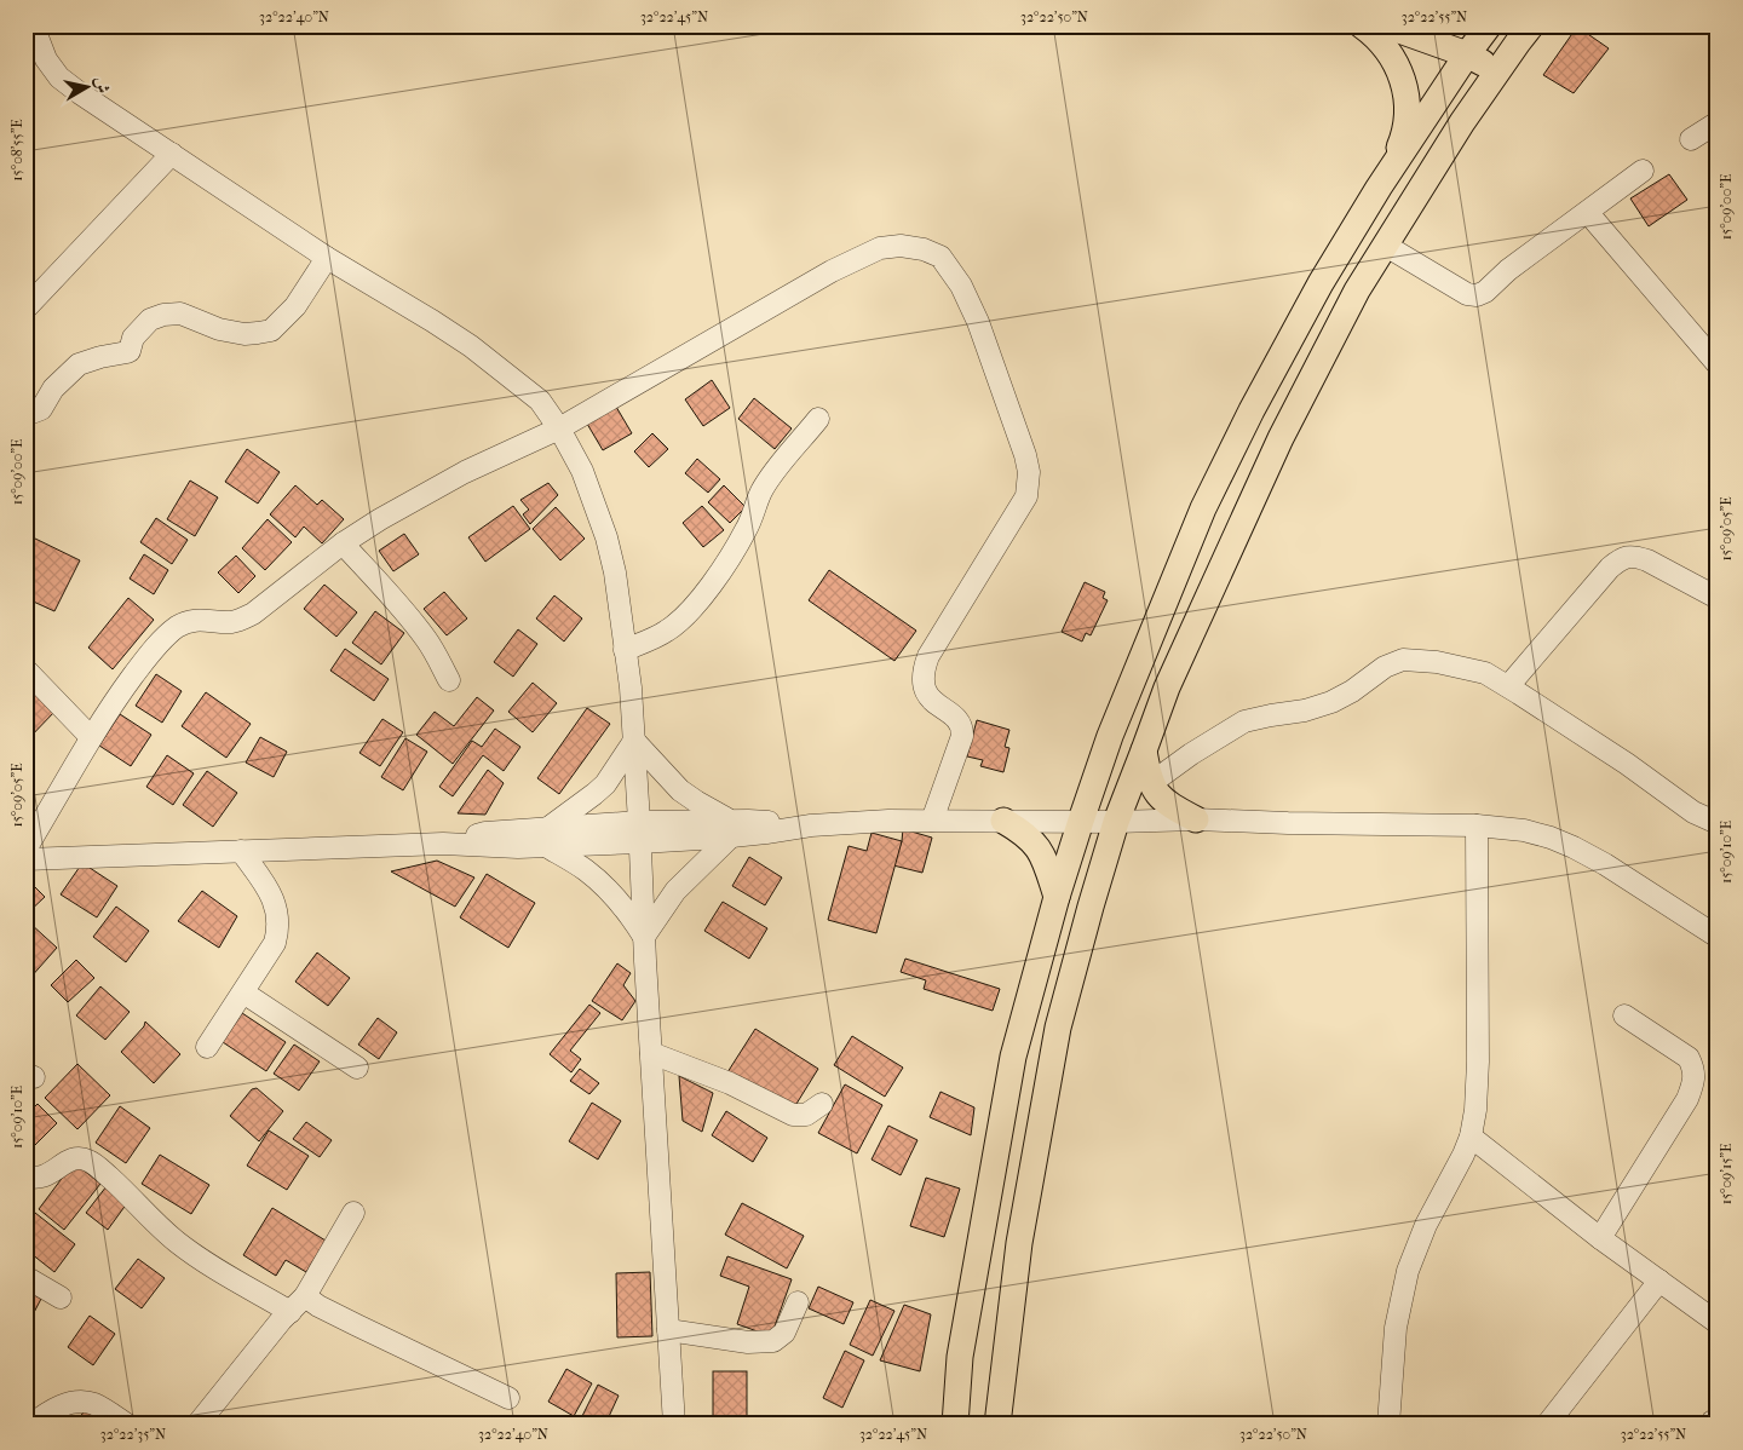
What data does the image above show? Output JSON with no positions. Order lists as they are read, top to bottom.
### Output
{
  "north": "right",
  "coordinates": [
    "32°22'40\"N",
    "32°22'45\"N",
    "32°22'50\"N",
    "32°22'55\"N",
    "15°08'55\"E",
    "15°09'00\"E",
    "15°09'05\"E",
    "15°09'10\"E",
    "15°09'15\"E",
    "32°22'35\"N"
  ]
}
